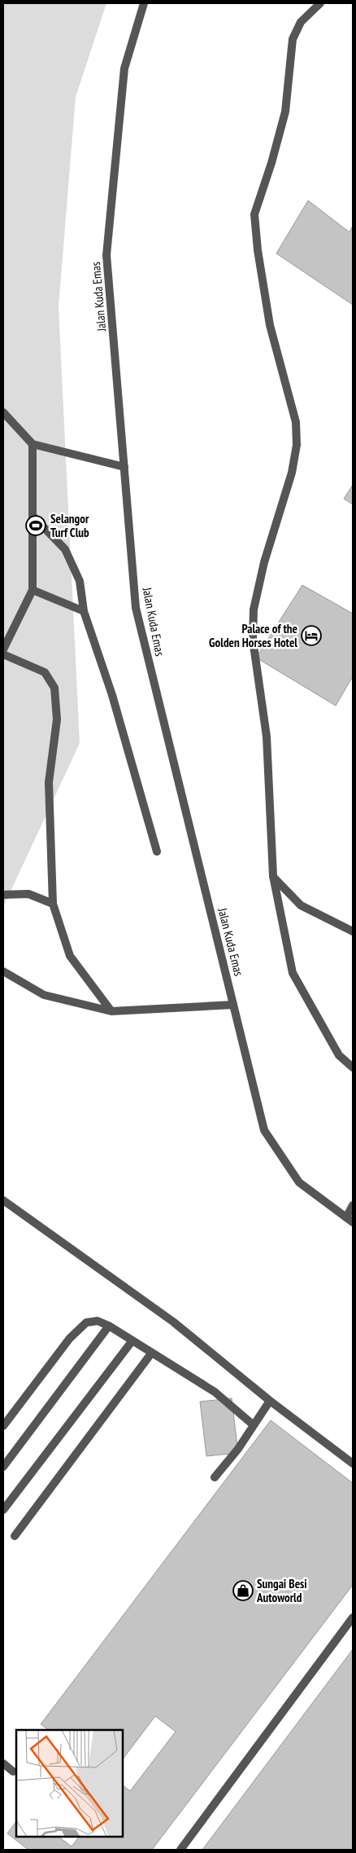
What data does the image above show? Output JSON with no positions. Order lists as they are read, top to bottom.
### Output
{
  "streets": {
    "street": ["Jalan Kuda Emas"]
  },
  "places": {
    "sports": ["Selangor Turf Club"],
    "hotel": ["Palace of the Golden Horses Hotel"],
    "shop": ["Sungai Besi Autoworld"]
  }
}
